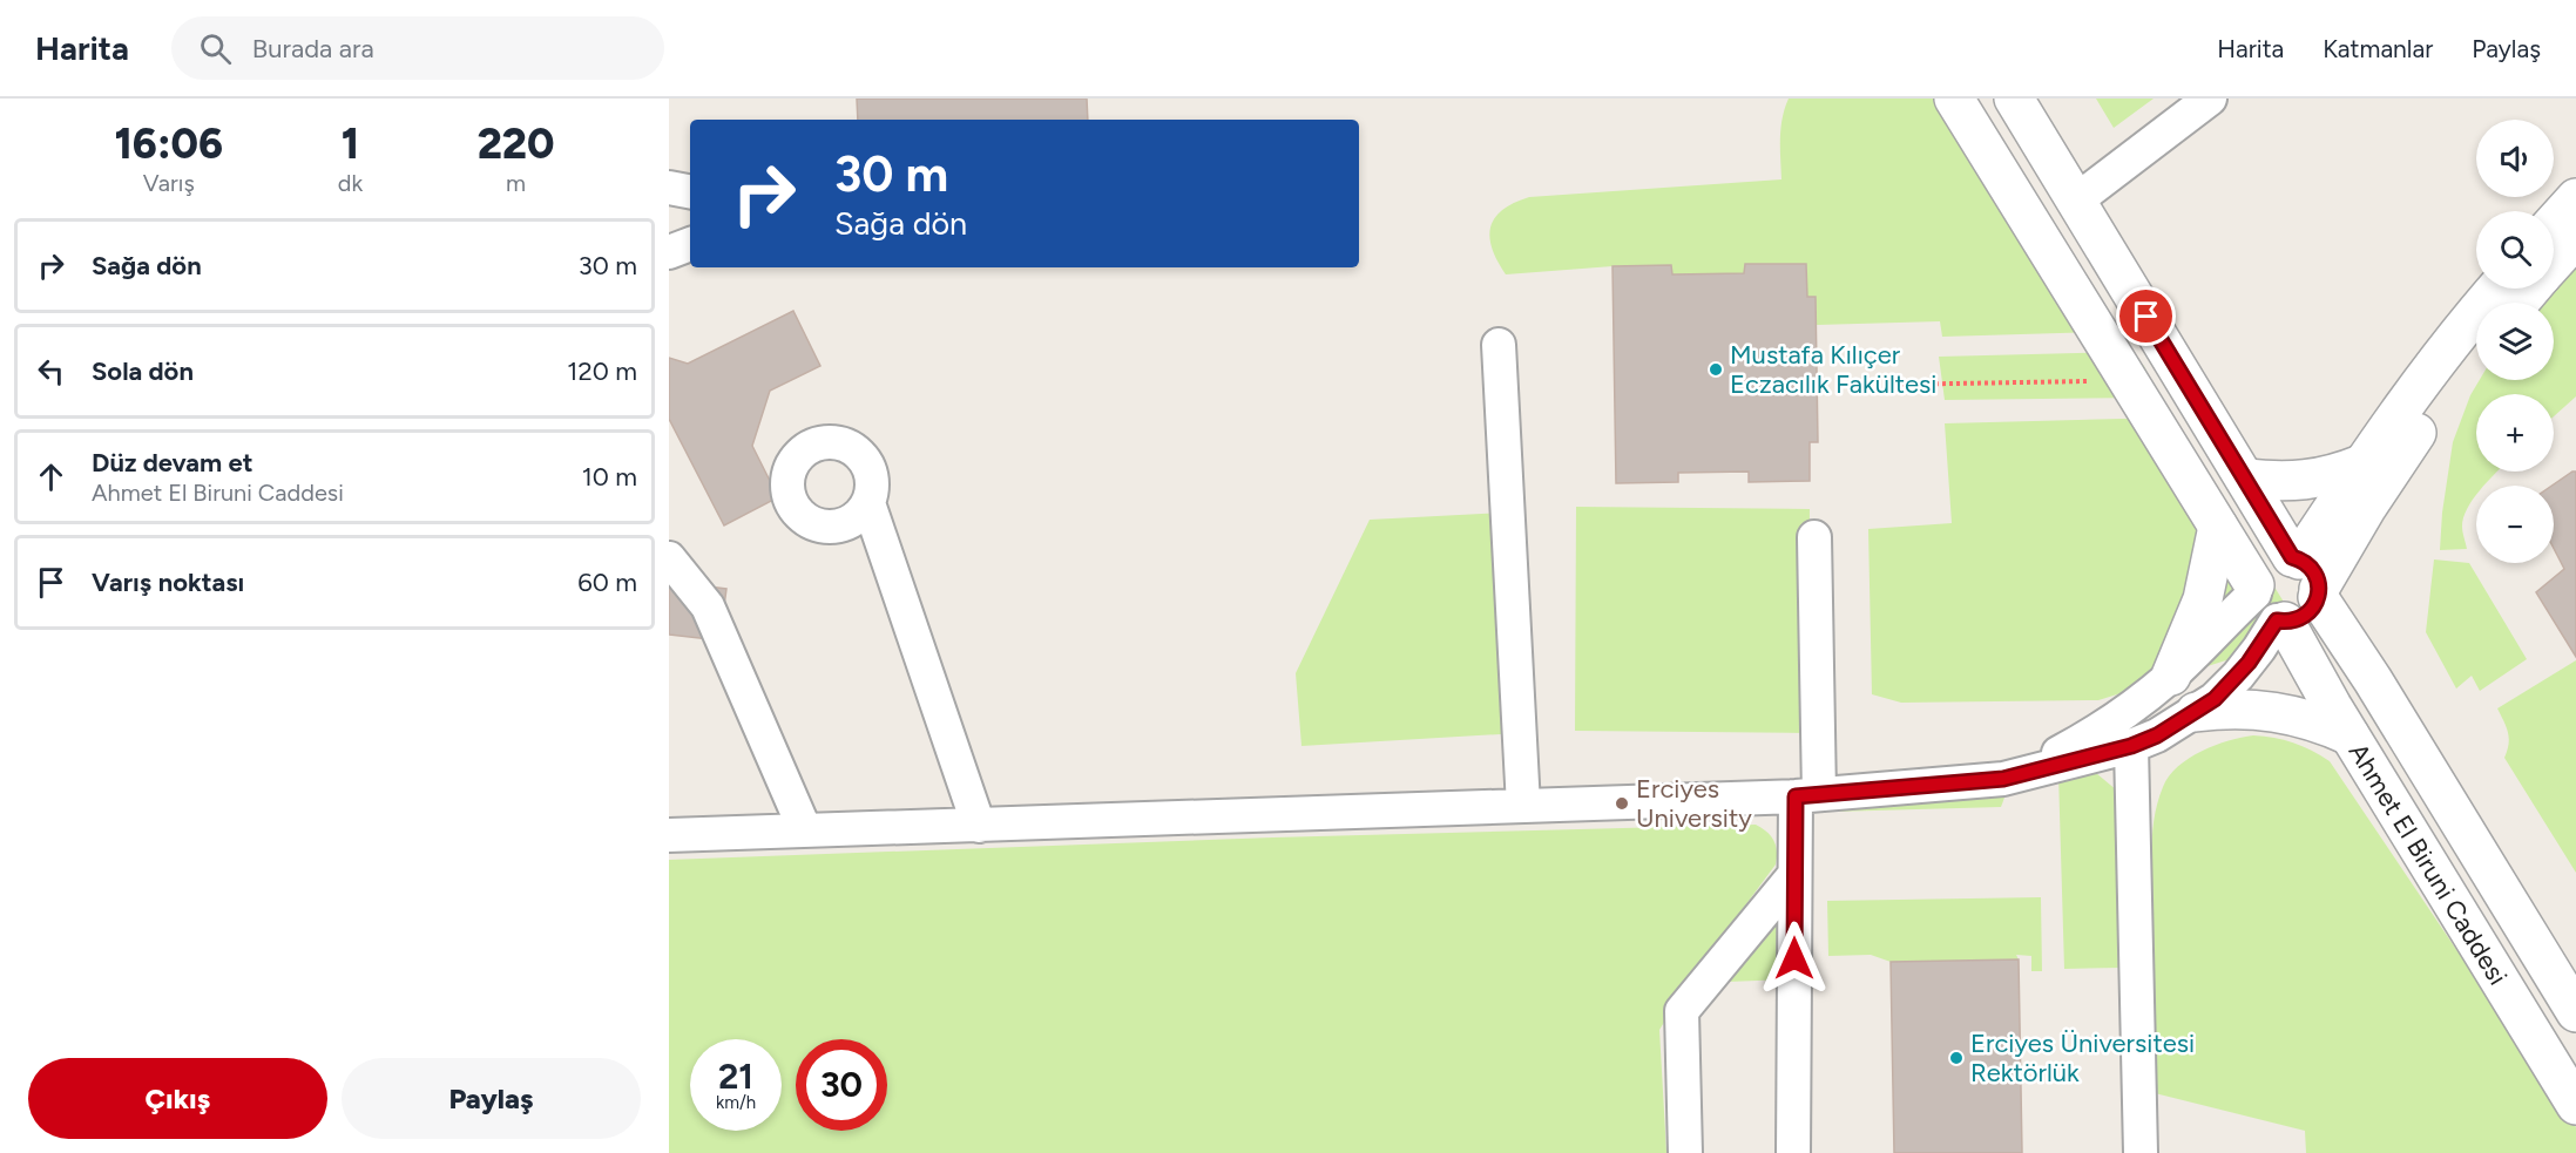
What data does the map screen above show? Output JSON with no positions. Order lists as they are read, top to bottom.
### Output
{
  "streets": {
    "street": ["Ahmet El Biruni Caddesi"]
  },
  "places": ["Mustafa Kılıçer Eczacılık Fakültesi", "Erciyes University", "Erciyes Üniversitesi Rektörlük"],
  "page": {
    "header": "Harita",
    "search": "Burada ara",
    "nav": ["Harita", "Katmanlar", "Paylaş"],
    "eta": [
      "16:06",
      "Varış",
      "1",
      "dk",
      "220",
      "m"
    ],
    "map_buttons": ["+", "−"],
    "turn": ["30 m", "Sağa dön"],
    "list": [
      {
        "name": "Sağa dön",
        "value": "30 m"
      },
      {
        "name": "Sola dön",
        "value": "120 m"
      },
      {
        "name": "Düz devam et",
        "note": "Ahmet El Biruni Caddesi",
        "value": "10 m"
      },
      {
        "name": "Varış noktası",
        "value": "60 m"
      }
    ],
    "speed": "21 km/h",
    "limit": "30",
    "buttons": ["Çıkış", "Paylaş"]
  }
}
